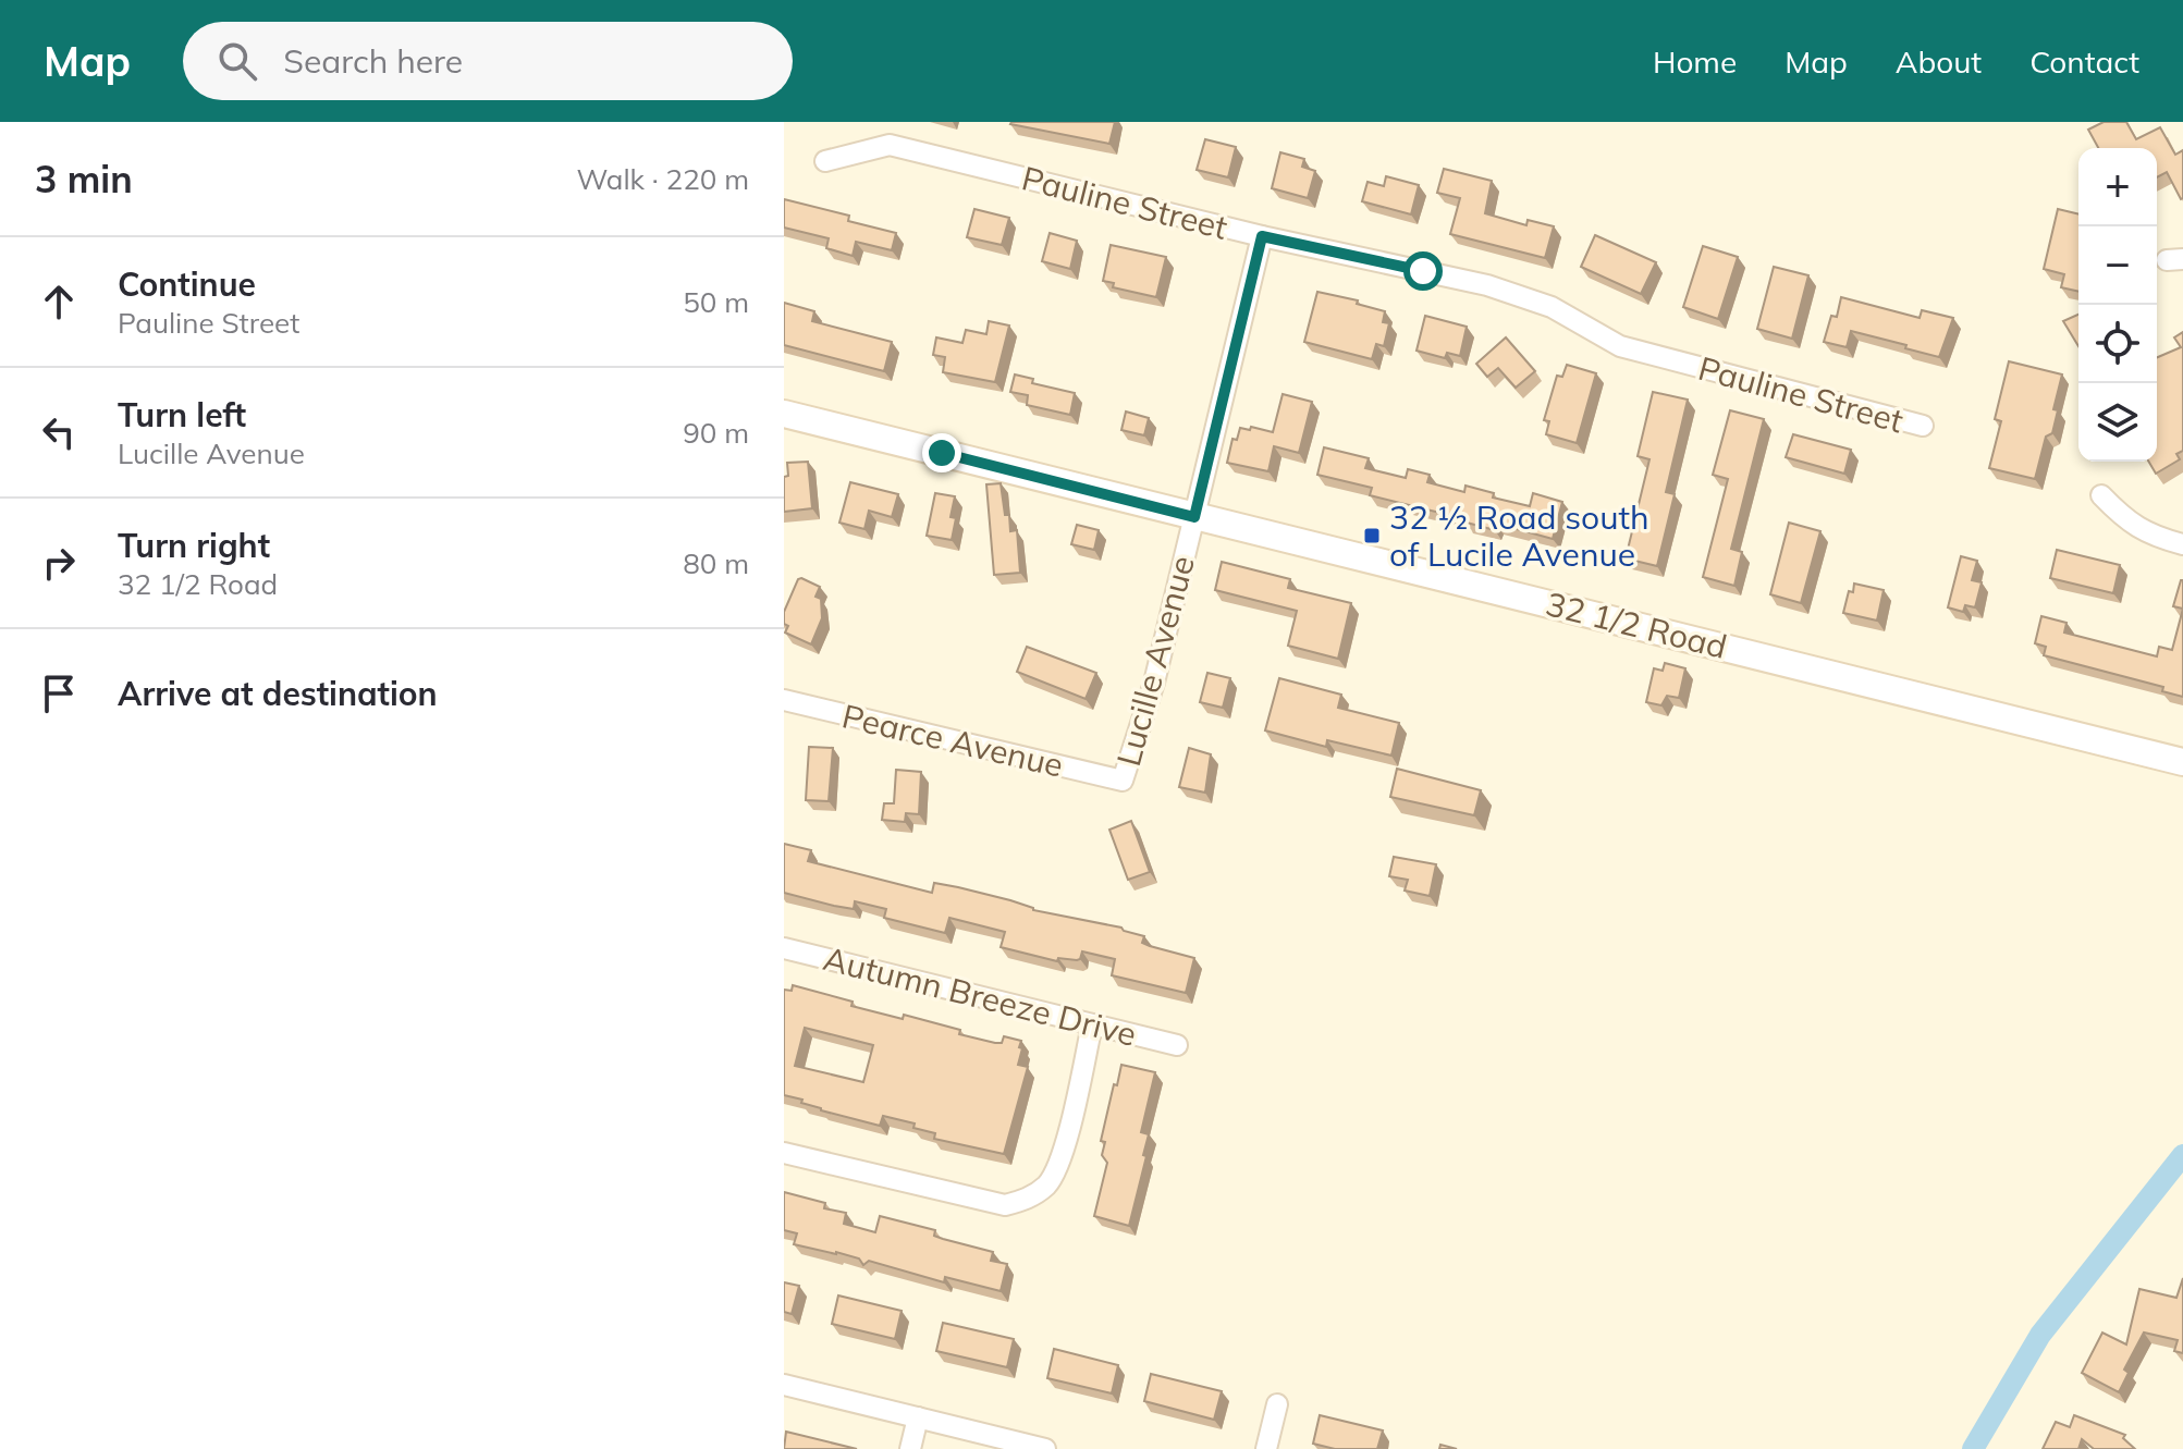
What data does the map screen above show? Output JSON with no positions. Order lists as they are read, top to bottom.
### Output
{
  "streets": {
    "street": [
      "Pauline Street",
      "32 1/2 Road",
      "Lucille Avenue",
      "Pearce Avenue",
      "Autumn Breeze Drive"
    ]
  },
  "crossings": [
    ["Pauline Street", "Lucille Avenue"],
    ["32 1/2 Road", "Lucille Avenue"],
    ["Lucille Avenue", "Pearce Avenue"]
  ],
  "places": {
    "transit": ["32 ½ Road south of Lucile Avenue"]
  },
  "page": {
    "header": "Map",
    "search": "Search here",
    "nav": [
      "Home",
      "Map",
      "About",
      "Contact"
    ],
    "heading": ["3 min", "Walk · 220 m"],
    "map_buttons": ["+", "−"],
    "list": [
      ["Continue", "Pauline Street", "50 m"],
      ["Turn left", "Lucille Avenue", "90 m"],
      ["Turn right", "32 1/2 Road", "80 m"],
      "Arrive at destination"
    ]
  }
}
